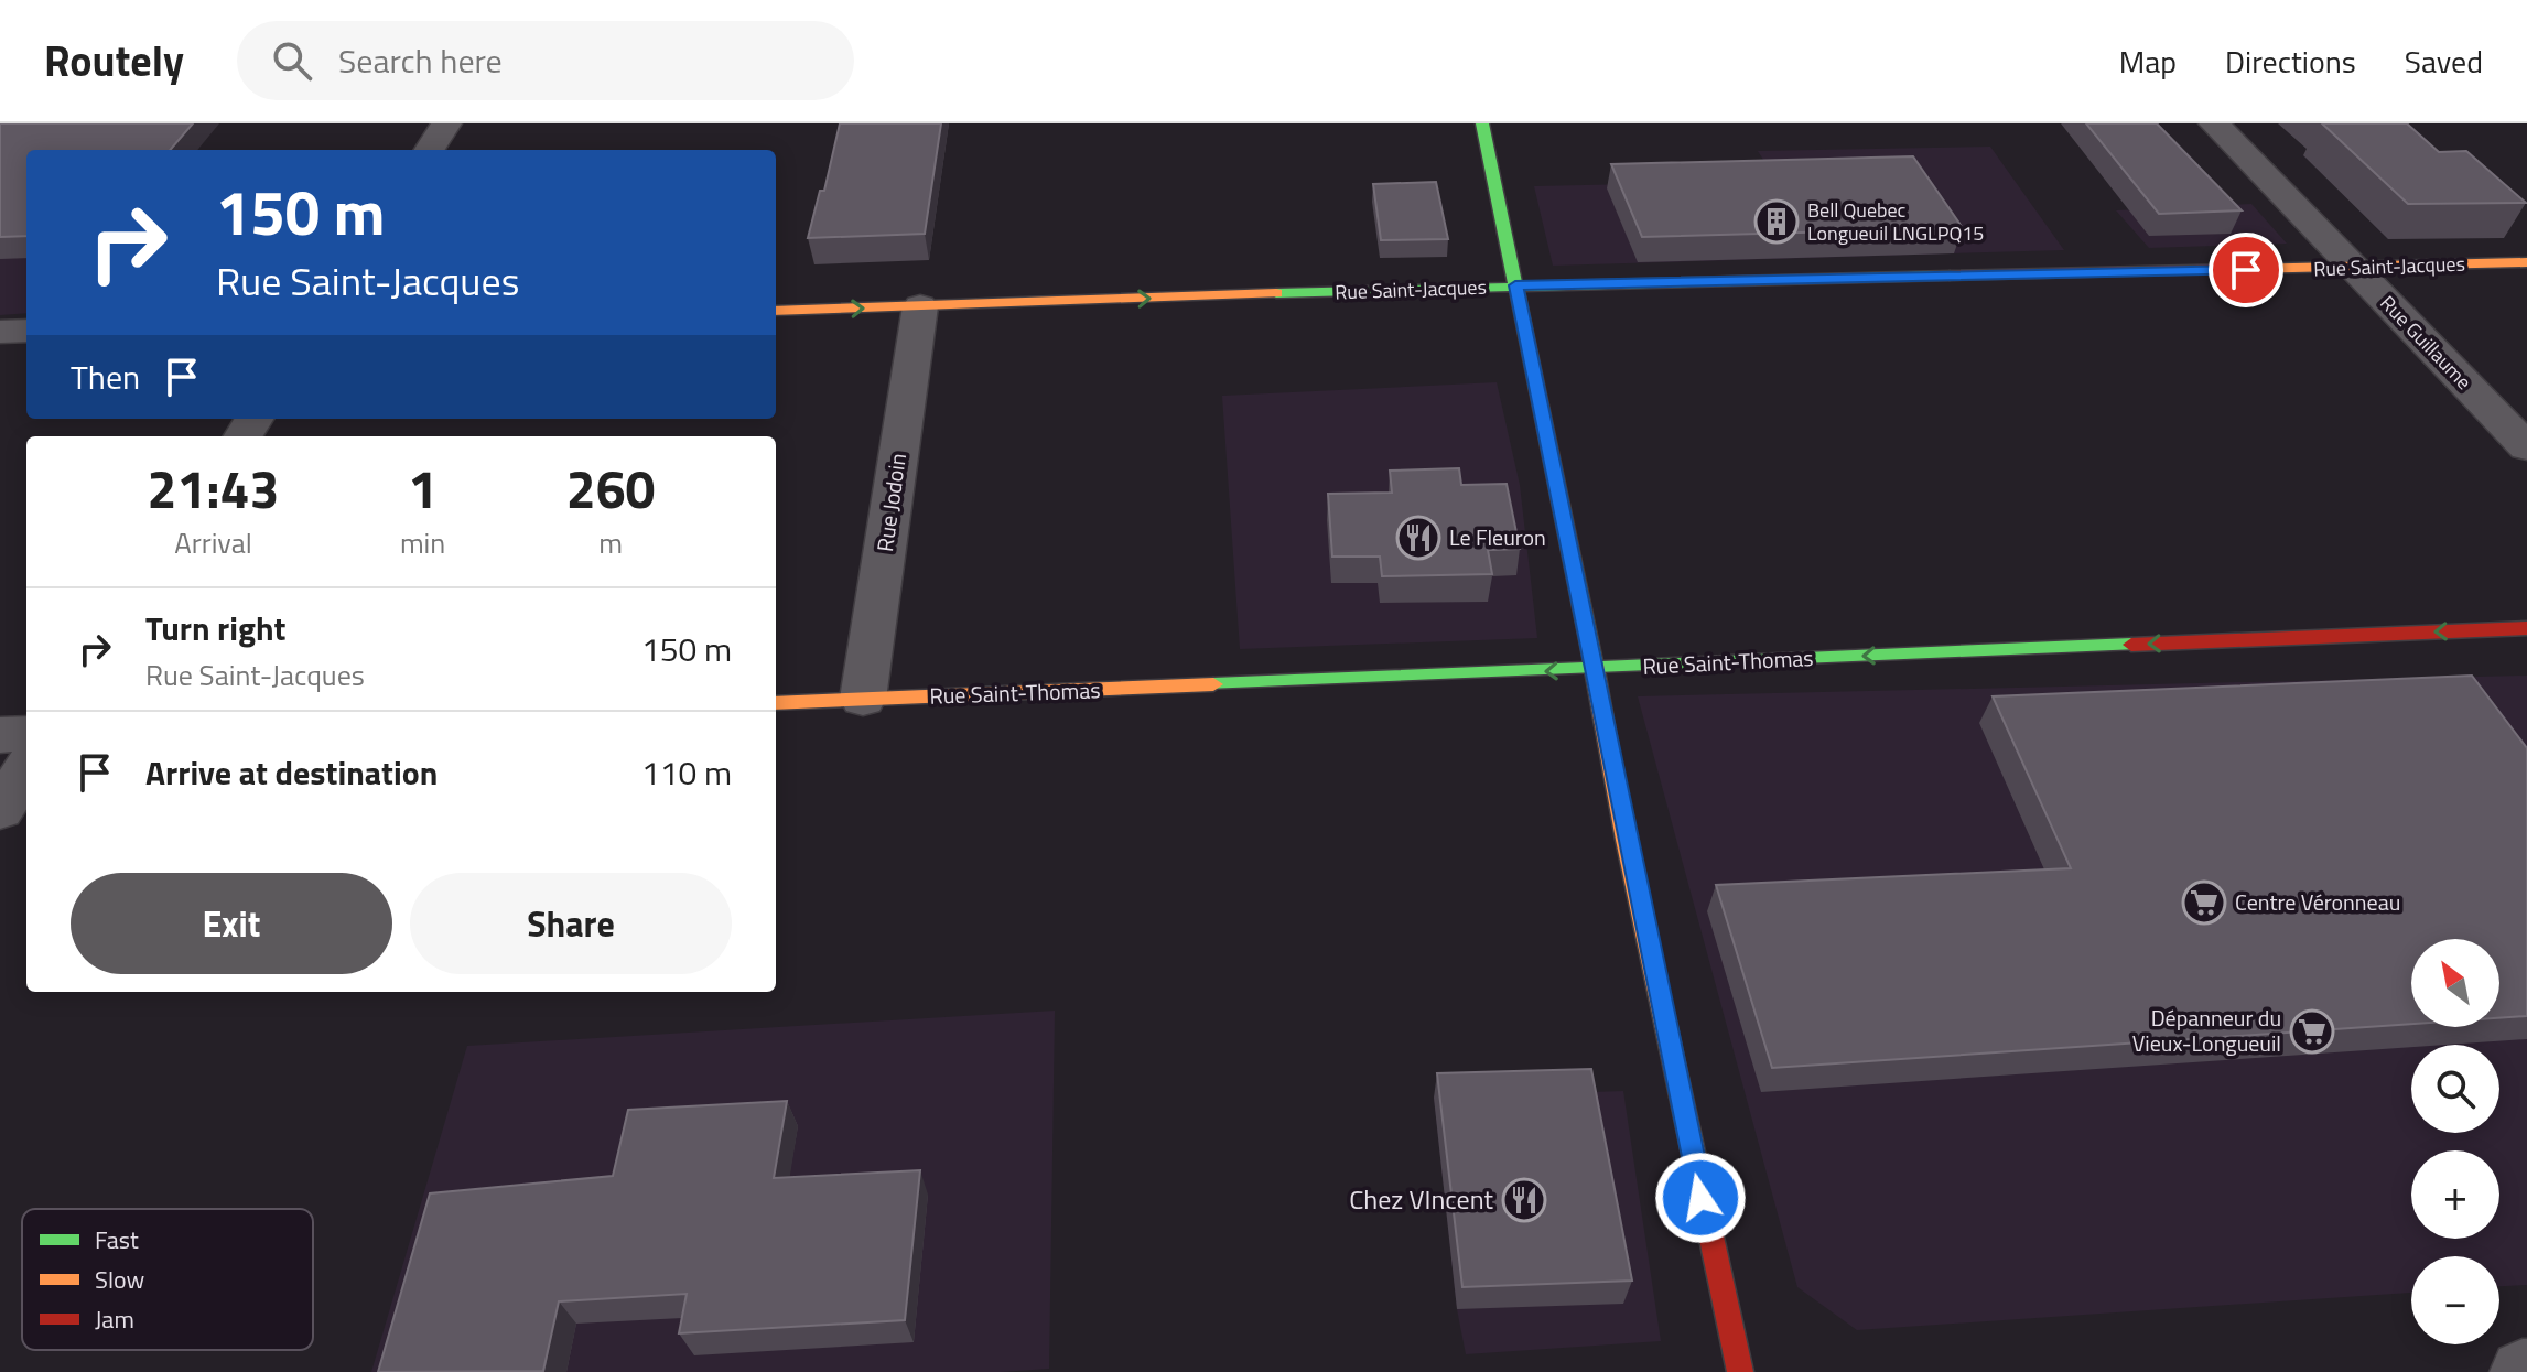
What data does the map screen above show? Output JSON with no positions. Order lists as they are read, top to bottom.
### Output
{
  "streets": {
    "street": [
      "Rue Saint-Jacques",
      "Rue Guillaume",
      "Rue Jodoin",
      "Rue Saint-Thomas"
    ]
  },
  "crossings": [
    ["Rue Saint-Jacques", "Rue Guillaume"],
    ["Rue Saint-Jacques", "Rue Jodoin"],
    ["Rue Jodoin", "Rue Saint-Thomas"]
  ],
  "one_way": ["Rue Saint-Jacques", "Rue Saint-Thomas"],
  "places": {
    "building": ["Bell Quebec Longueuil LNGLPQ15"],
    "restaurant": ["Le Fleuron", "Chez VIncent"],
    "supermarket": ["Centre Véronneau", "Dépanneur du Vieux-Longueuil"]
  },
  "legend": ["Fast", "Slow", "Jam"],
  "north": "top left",
  "page": {
    "header": "Routely",
    "search": "Search here",
    "nav": ["Map", "Directions", "Saved"],
    "turn": ["150 m", "Rue Saint-Jacques"],
    "then": "Then",
    "eta": [
      "21:43",
      "Arrival",
      "1",
      "min",
      "260",
      "m"
    ],
    "list": [
      {
        "name": "Turn right",
        "note": "Rue Saint-Jacques",
        "value": "150 m"
      },
      {
        "name": "Arrive at destination",
        "value": "110 m"
      }
    ],
    "buttons": ["Exit", "Share"],
    "map_buttons": ["+", "−"]
  }
}
